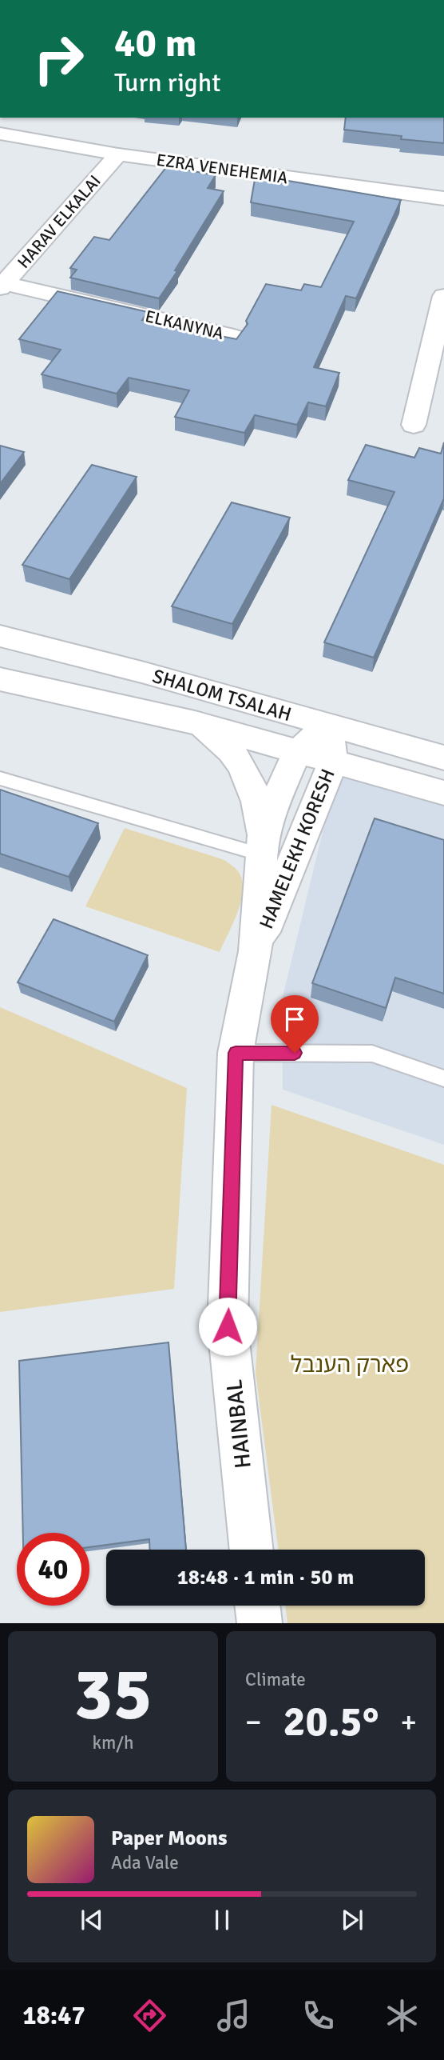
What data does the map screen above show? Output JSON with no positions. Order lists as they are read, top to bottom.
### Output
{
  "streets": {
    "street": [
      "EZRA VENEHEMIA",
      "HARAV ELKALAI",
      "ELKANYNA",
      "SHALOM TSALAH",
      "HAMELEKH KORESH",
      "HAINBAL"
    ]
  },
  "crossings": [
    ["EZRA VENEHEMIA", "HARAV ELKALAI"],
    ["HARAV ELKALAI", "ELKANYNA"],
    ["SHALOM TSALAH", "HAMELEKH KORESH"],
    ["HAMELEKH KORESH", "HAINBAL"]
  ],
  "parks": ["פארק הענבל"],
  "page": {
    "turn": ["40 m", "Turn right"],
    "limit": "40",
    "trip": "18:48 · 1 min · 50 m",
    "tile": [
      ["35", "km/h"],
      "Climate"
    ],
    "heat": ["−", "20.5°", "+"],
    "song": ["Paper Moons", "Ada Vale"],
    "tabs": "18:47"
  }
}
